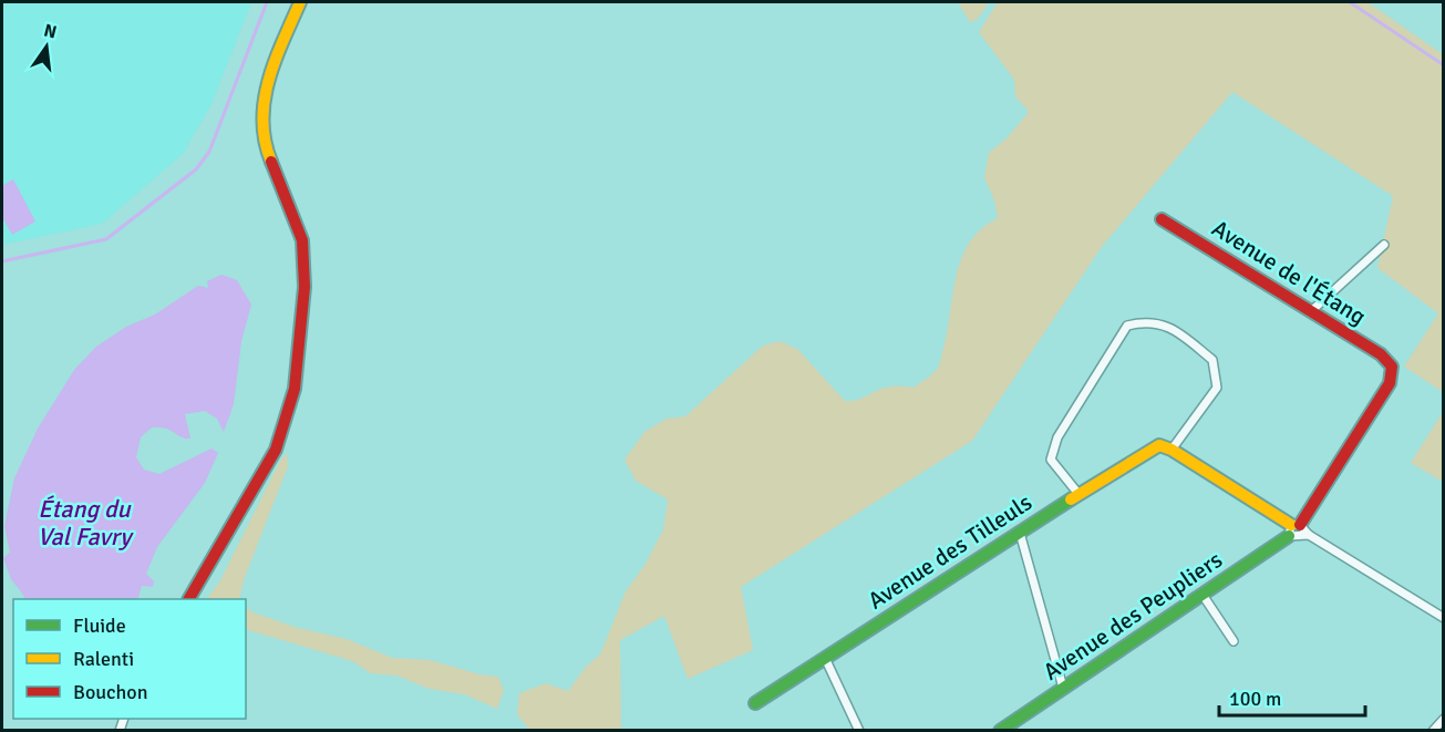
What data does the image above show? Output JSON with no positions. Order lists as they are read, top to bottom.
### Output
{
  "streets": {
    "street": ["Avenue de l'Étang", "Avenue des Tilleuls", "Avenue des Peupliers"]
  },
  "crossings": [
    ["Avenue de l'Étang", "Avenue des Peupliers"]
  ],
  "water": ["Étang du Val Favry"],
  "legend": ["Fluide", "Ralenti", "Bouchon"],
  "scale_bar": "100 m",
  "north": "top"
}
